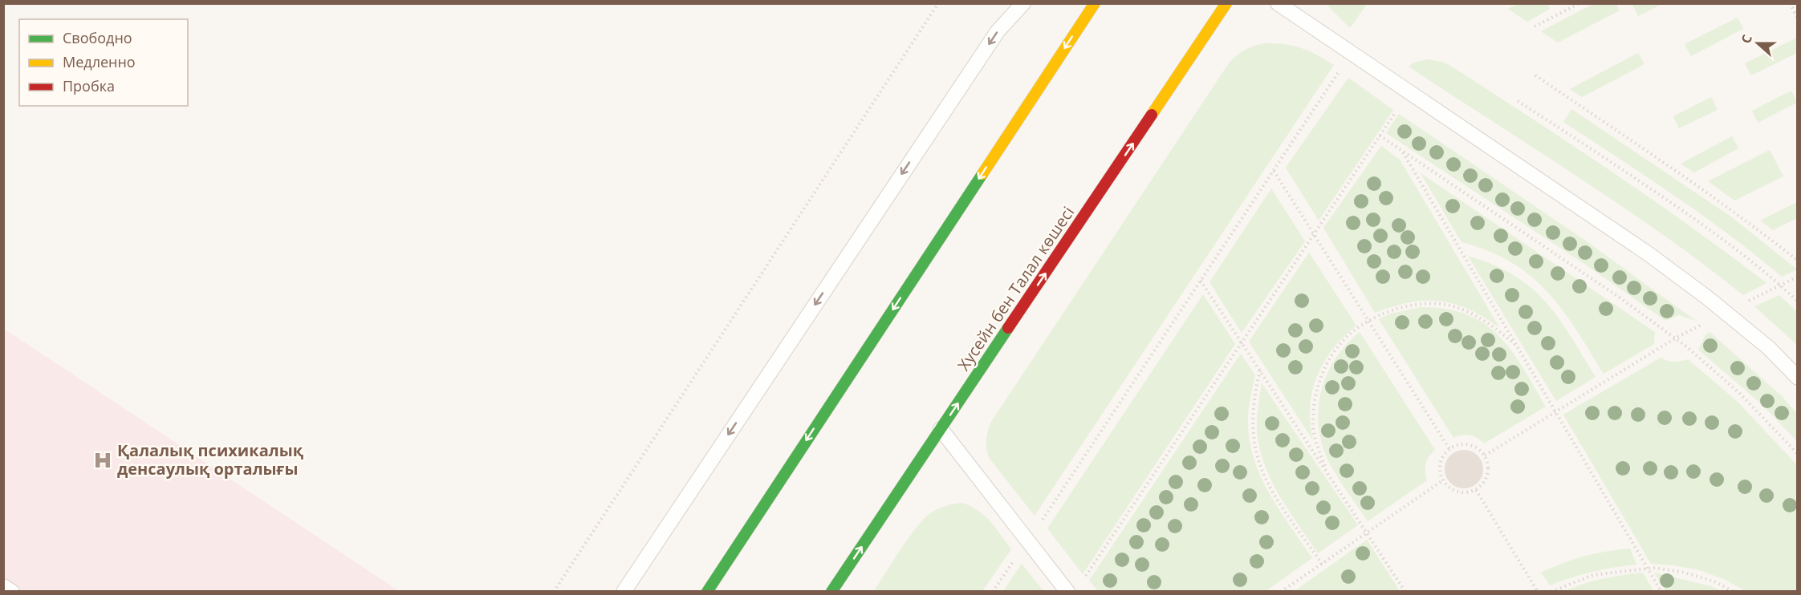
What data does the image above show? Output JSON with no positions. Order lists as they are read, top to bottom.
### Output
{
  "streets": {
    "street": ["Хусейн бен Талал көшесі"]
  },
  "one_way": ["Хусейн бен Талал көшесі"],
  "places": {
    "hospital": ["Қалалық психикалық денсаулық орталығы"]
  },
  "legend": ["Свободно", "Медленно", "Пробка"],
  "north": "left"
}
